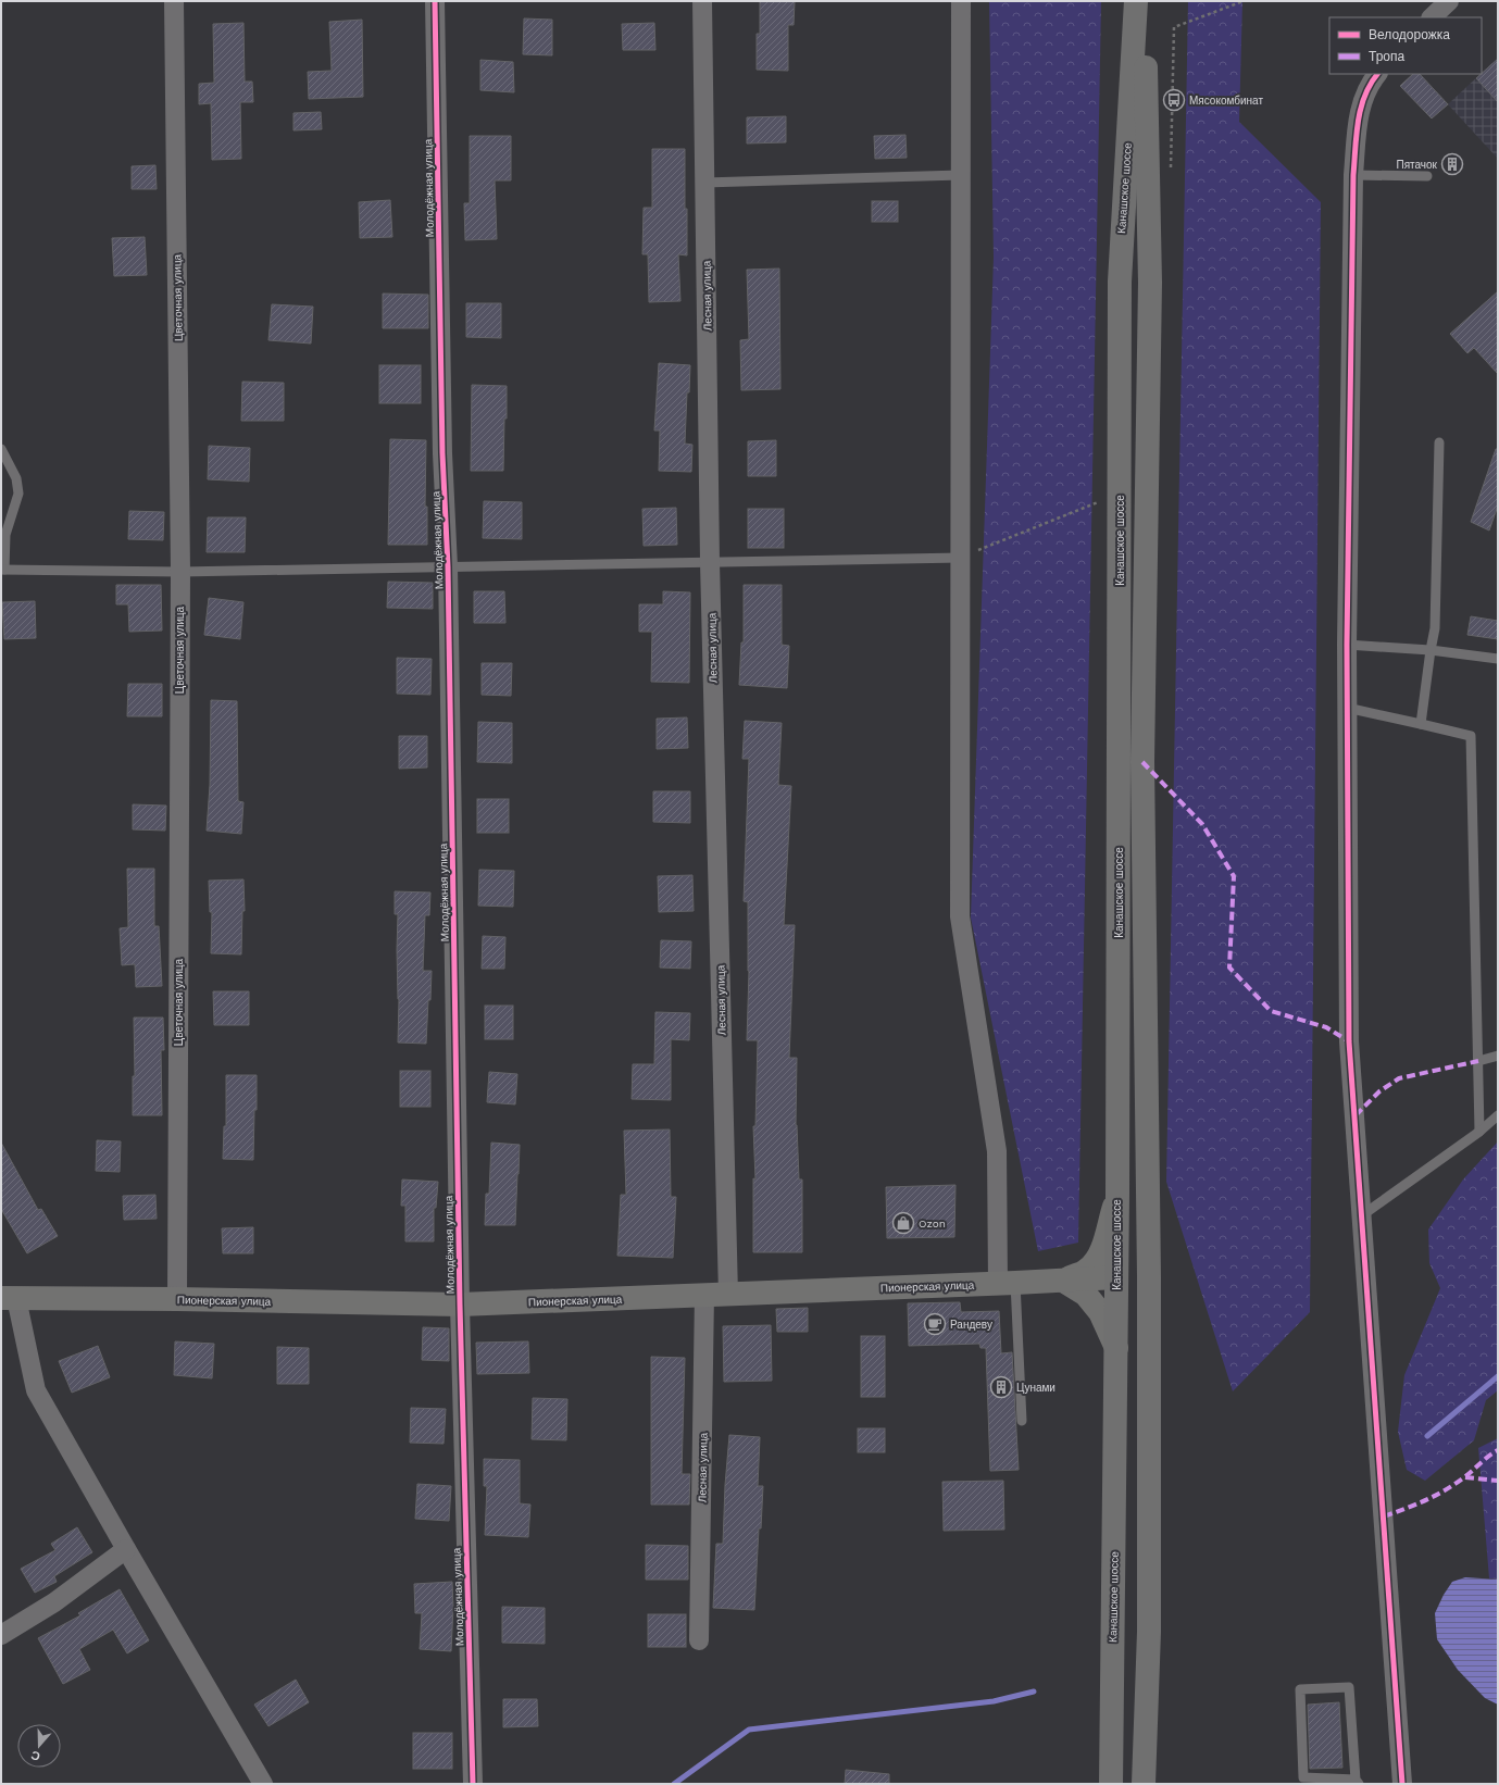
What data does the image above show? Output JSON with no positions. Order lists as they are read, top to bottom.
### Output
{
  "streets": {
    "main road": ["Канашское шоссе", "Пионерская улица"],
    "street": ["Молодёжная улица", "Лесная улица", "Цветочная улица"]
  },
  "crossings": [
    ["Молодёжная улица", "Пионерская улица"],
    ["Канашское шоссе", "Пионерская улица"],
    ["Лесная улица", "Пионерская улица"],
    ["Цветочная улица", "Пионерская улица"]
  ],
  "places": {
    "bus stop": ["Мясокомбинат"],
    "building": ["Пятачок", "Цунами"],
    "shop": ["Ozon"],
    "cafe": ["Рандеву"]
  },
  "legend": ["Велодорожка", "Тропа"],
  "north": "bottom"
}
